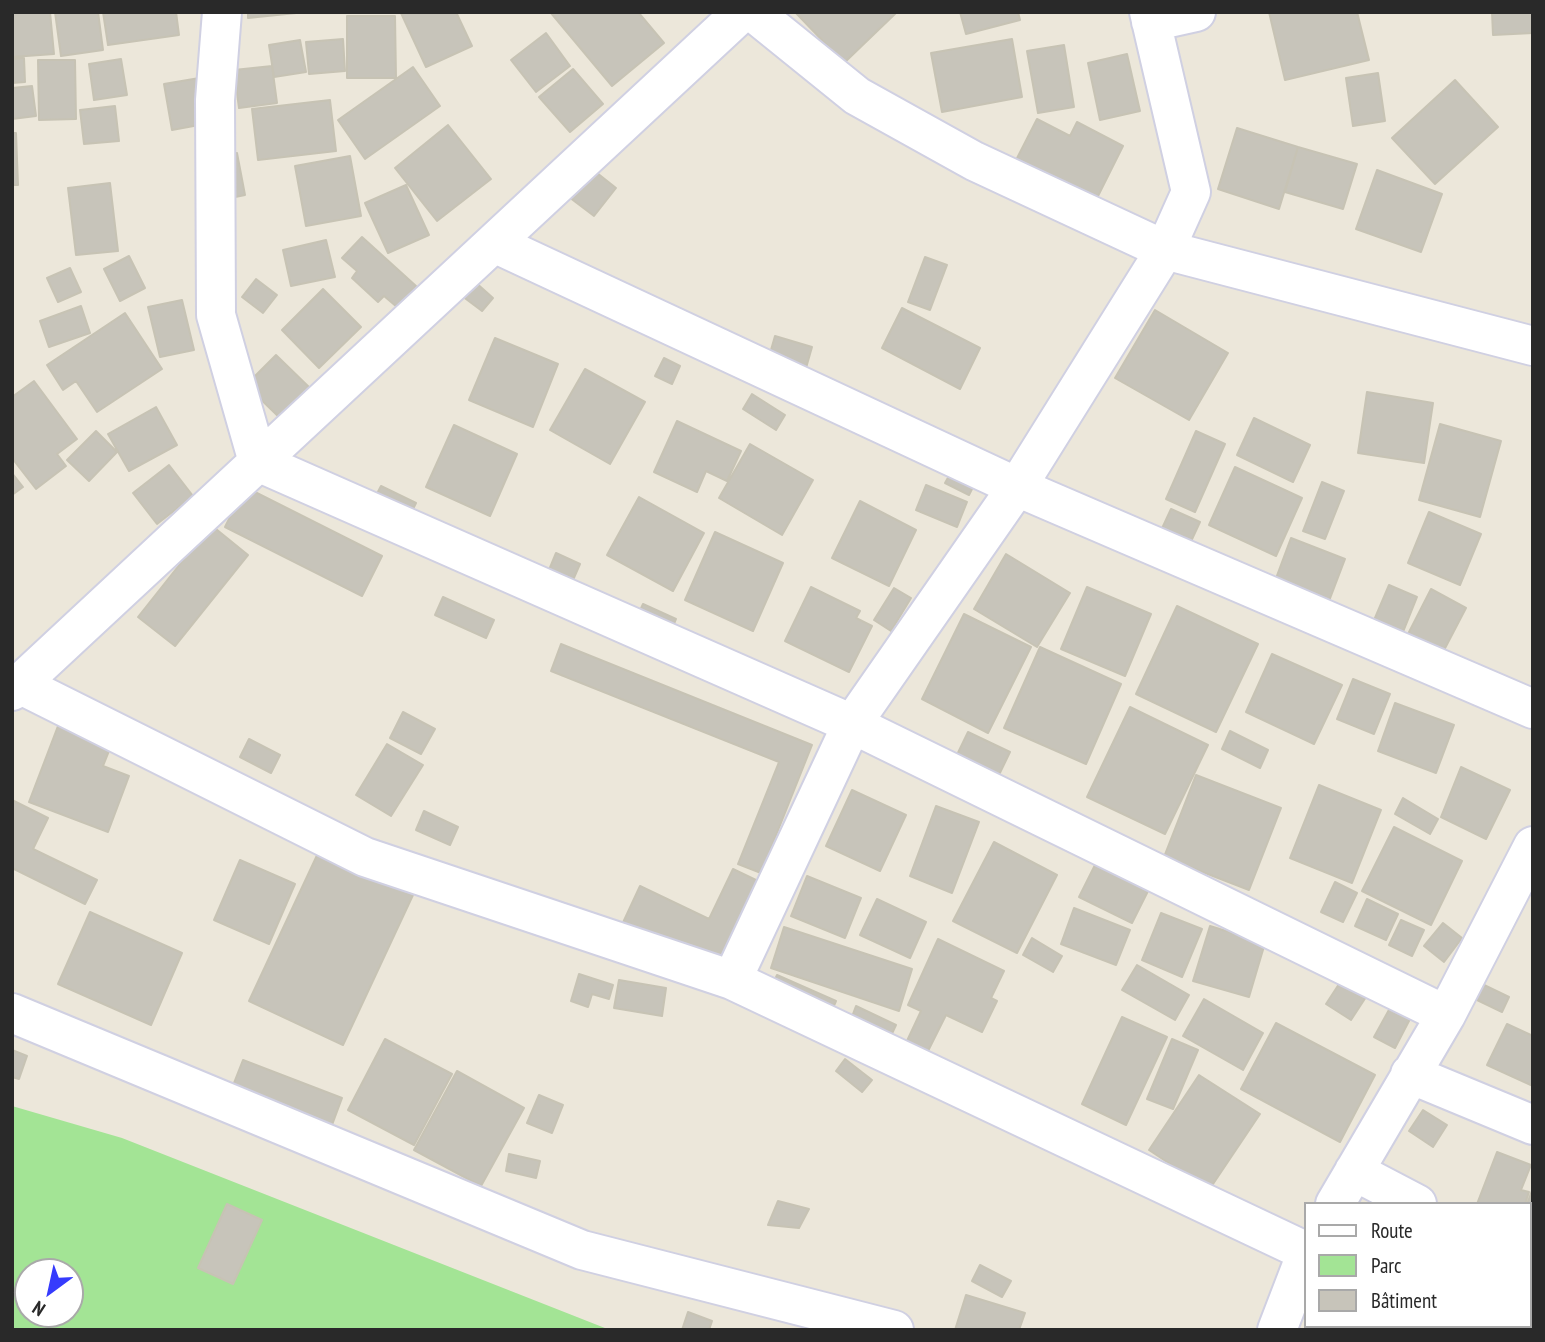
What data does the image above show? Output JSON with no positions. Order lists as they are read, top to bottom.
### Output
{
  "legend": ["Route", "Parc", "Bâtiment"],
  "north": "bottom left"
}
